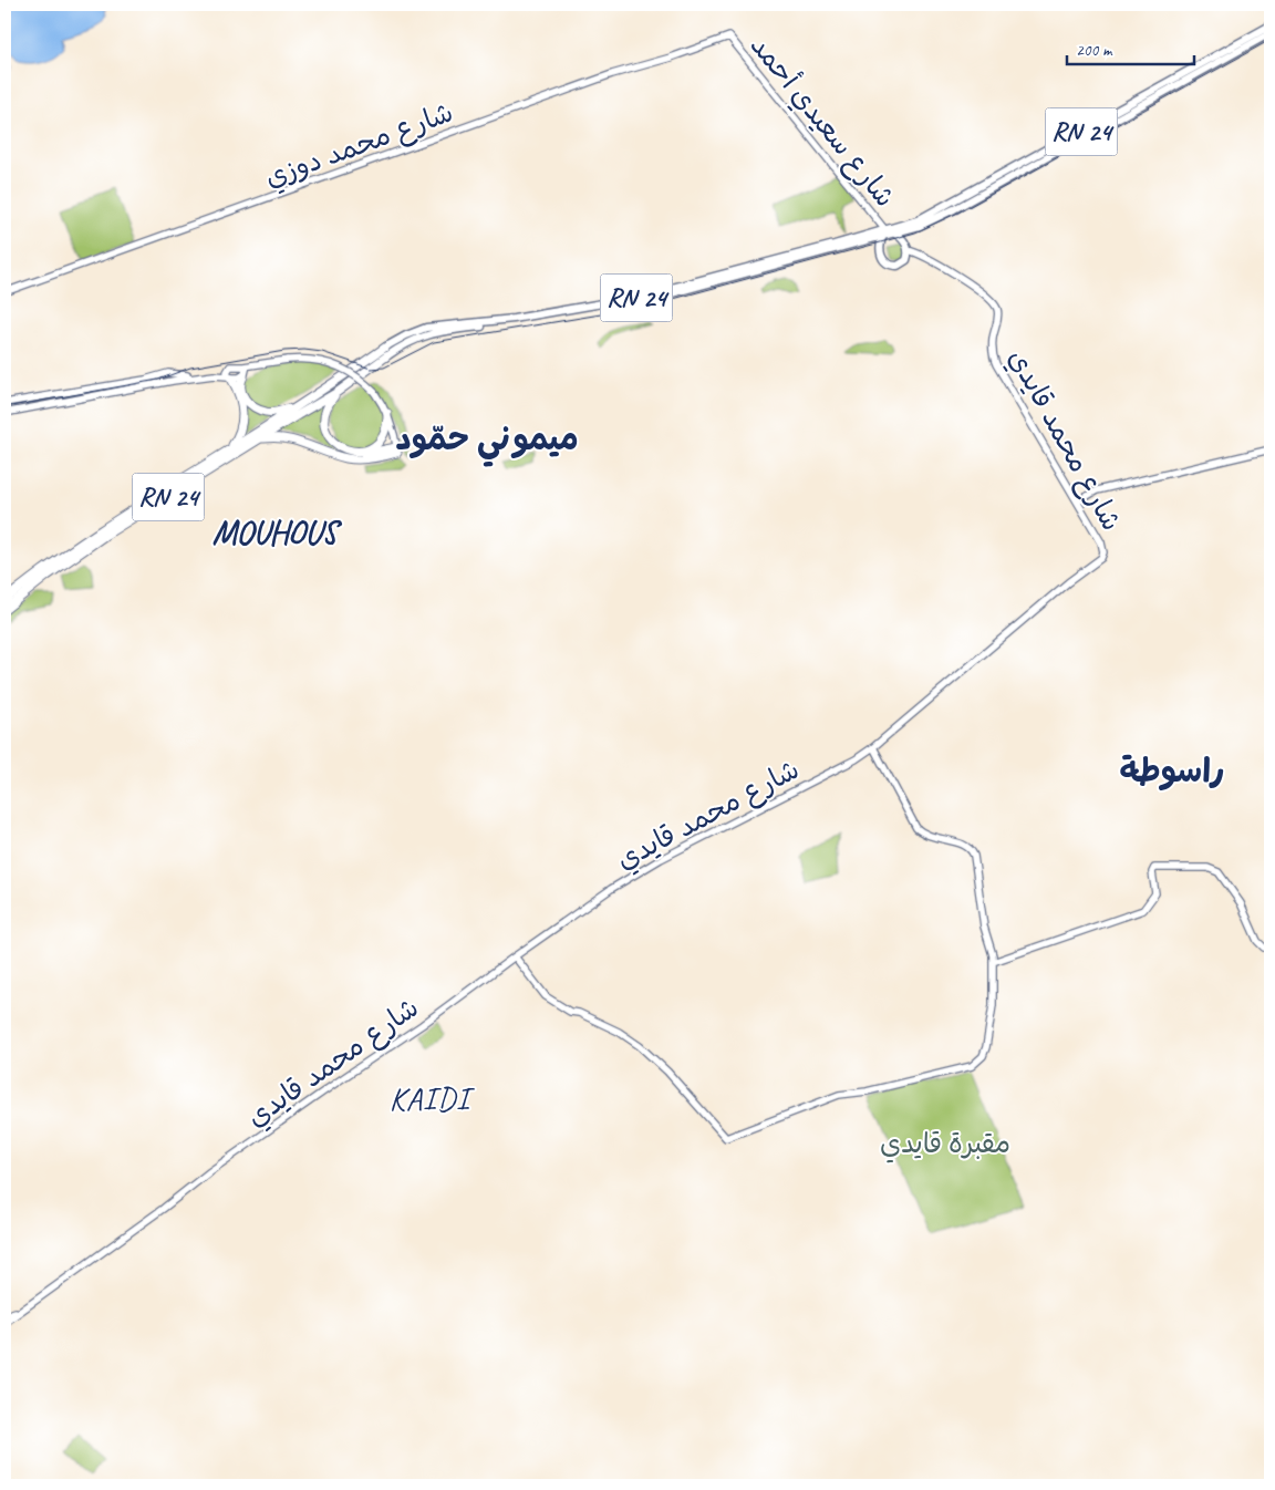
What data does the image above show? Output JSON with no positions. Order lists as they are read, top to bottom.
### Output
{
  "streets": {
    "highway": ["RN 24"],
    "main road": ["شارع سعيدي أحمد", "شارع محمد دوزي", "شارع محمد قايدي"]
  },
  "crossings": [
    ["شارع سعيدي أحمد", "RN 24"],
    ["شارع سعيدي أحمد", "شارع محمد دوزي"]
  ],
  "districts": [
    "ميموني حمّود",
    "MOUHOUS",
    "راسوطة",
    "KAIDI"
  ],
  "parks": ["مقبرة قايدي"],
  "scale_bar": "200 m"
}
